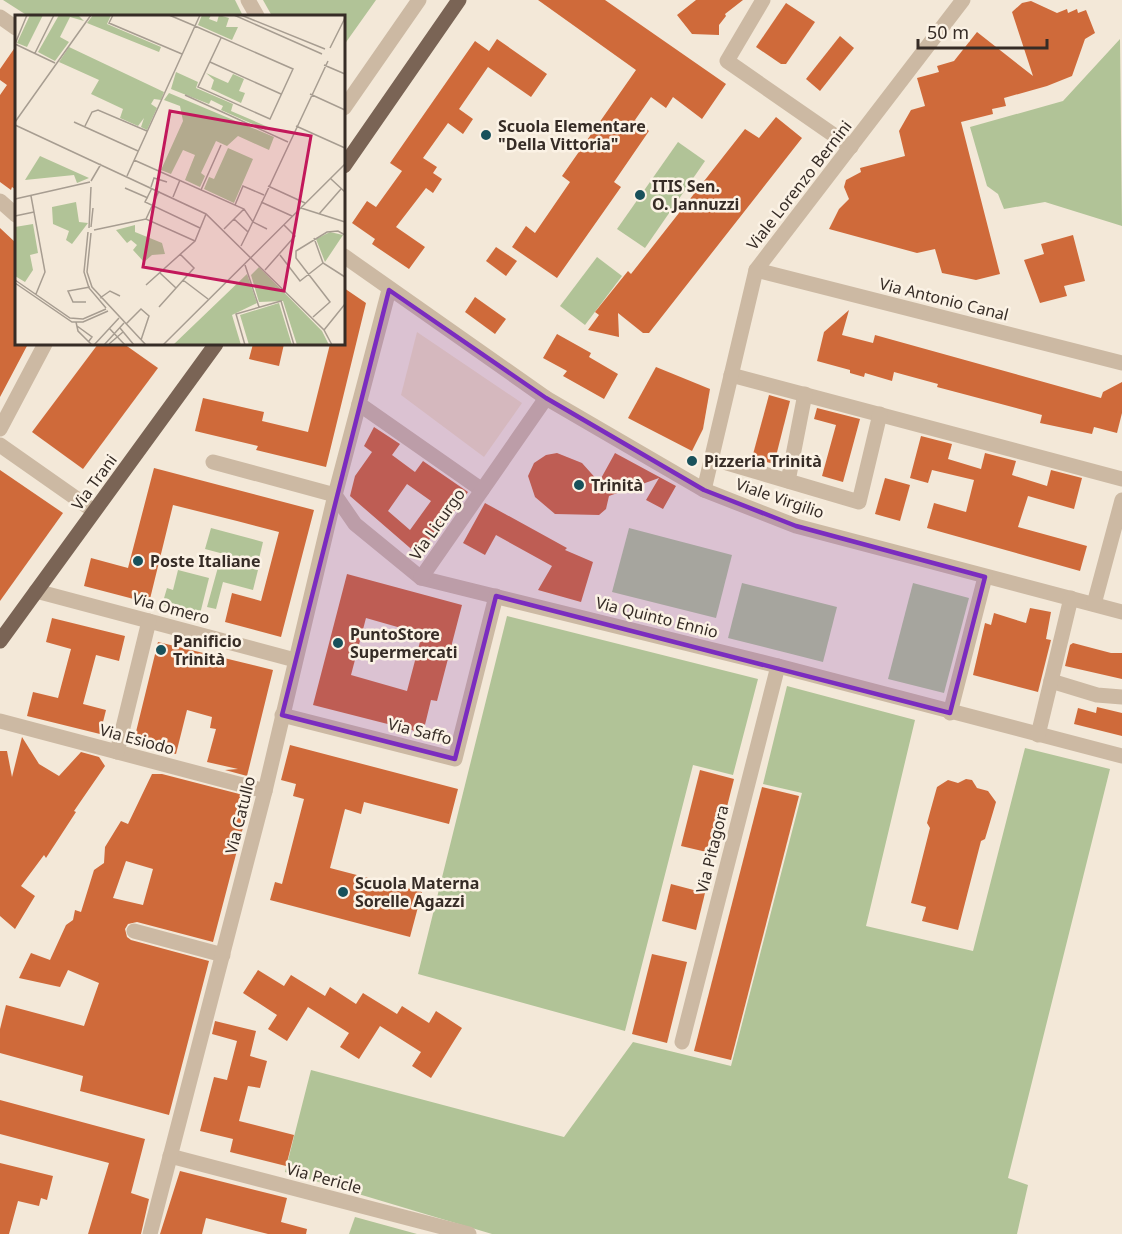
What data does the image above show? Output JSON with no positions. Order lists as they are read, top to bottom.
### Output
{
  "streets": {
    "main road": ["Via Trani"],
    "street": [
      "Viale Lorenzo Bernini",
      "Via Antonio Canal",
      "Viale Virgilio",
      "Via Licurgo",
      "Via Omero",
      "Via Quinto Ennio",
      "Via Saffo",
      "Via Esiodo",
      "Via Catullo",
      "Via Pitagora",
      "Via Pericle"
    ]
  },
  "crossings": [
    ["Viale Lorenzo Bernini", "Via Antonio Canal"],
    ["Viale Lorenzo Bernini", "Viale Virgilio"],
    ["Via Trani", "Via Omero"],
    ["Viale Virgilio", "Via Licurgo"],
    ["Viale Virgilio", "Via Catullo"],
    ["Via Licurgo", "Via Quinto Ennio"],
    ["Via Omero", "Via Catullo"],
    ["Via Quinto Ennio", "Via Saffo"],
    ["Via Quinto Ennio", "Via Catullo"],
    ["Via Quinto Ennio", "Via Pitagora"],
    ["Via Saffo", "Via Catullo"],
    ["Via Esiodo", "Via Catullo"],
    ["Via Catullo", "Via Pericle"]
  ],
  "places": [
    "Scuola Elementare \"Della Vittoria\"",
    "ITIS Sen. O. Jannuzzi",
    "Pizzeria Trinità",
    "Trinità",
    "Poste Italiane",
    "PuntoStore Supermercati",
    "Panificio Trinità",
    "Scuola Materna Sorelle Agazzi"
  ],
  "scale_bar": "50 m"
}
